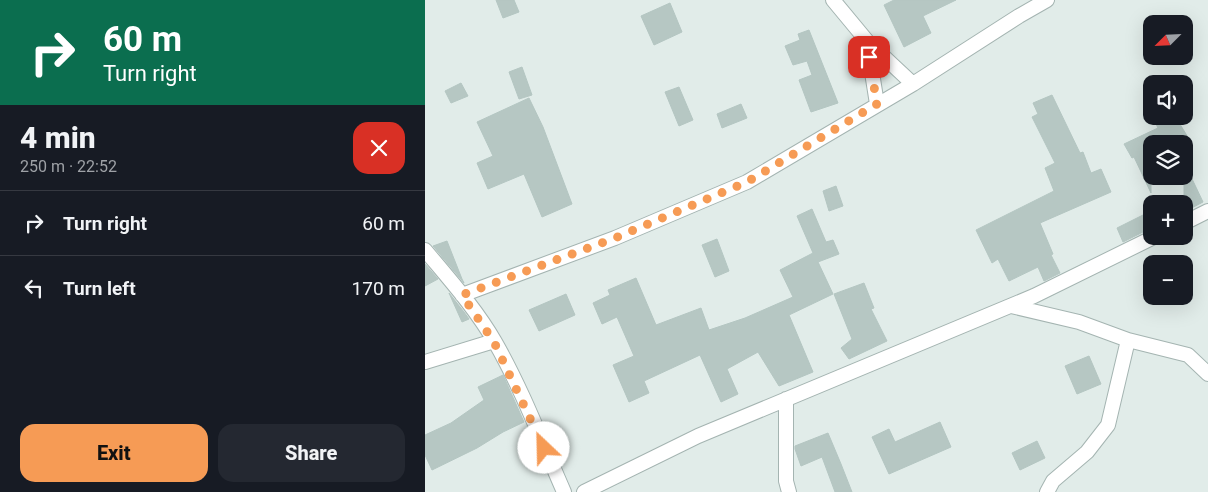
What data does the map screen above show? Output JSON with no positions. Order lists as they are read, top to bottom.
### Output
{
  "north": "bottom left",
  "page": {
    "turn": ["60 m", "Turn right"],
    "map_buttons": ["+", "−"],
    "heading": ["4 min", "250 m · 22:52"],
    "list": [
      {
        "name": "Turn right",
        "value": "60 m"
      },
      {
        "name": "Turn left",
        "value": "170 m"
      }
    ],
    "buttons": ["Exit", "Share"]
  }
}
